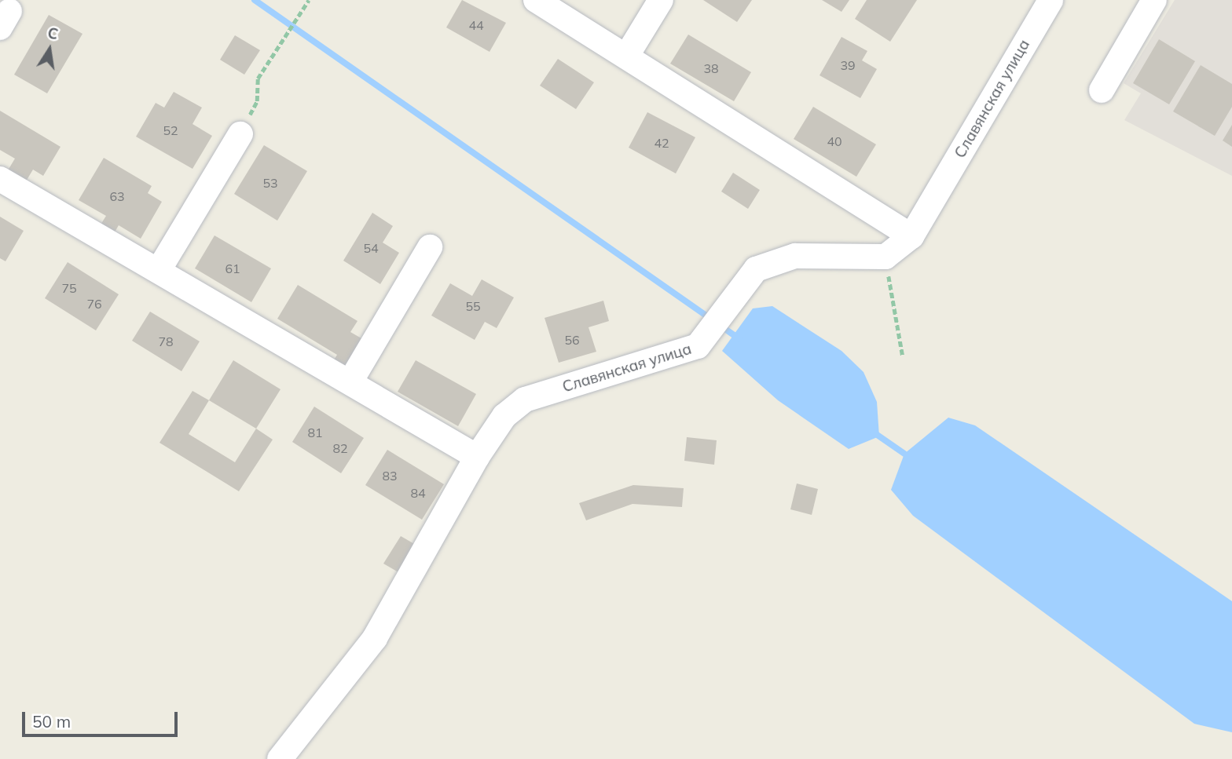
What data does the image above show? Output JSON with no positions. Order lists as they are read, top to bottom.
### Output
{
  "streets": {
    "street": ["Славянская улица"]
  },
  "house_numbers": [
    "44",
    "39",
    "38",
    "52",
    "40",
    "42",
    "53",
    "63",
    "54",
    "61",
    "75",
    "76",
    "55",
    "56",
    "78",
    "81",
    "82",
    "83",
    "84"
  ],
  "scale_bar": "50 m",
  "north": "top"
}
